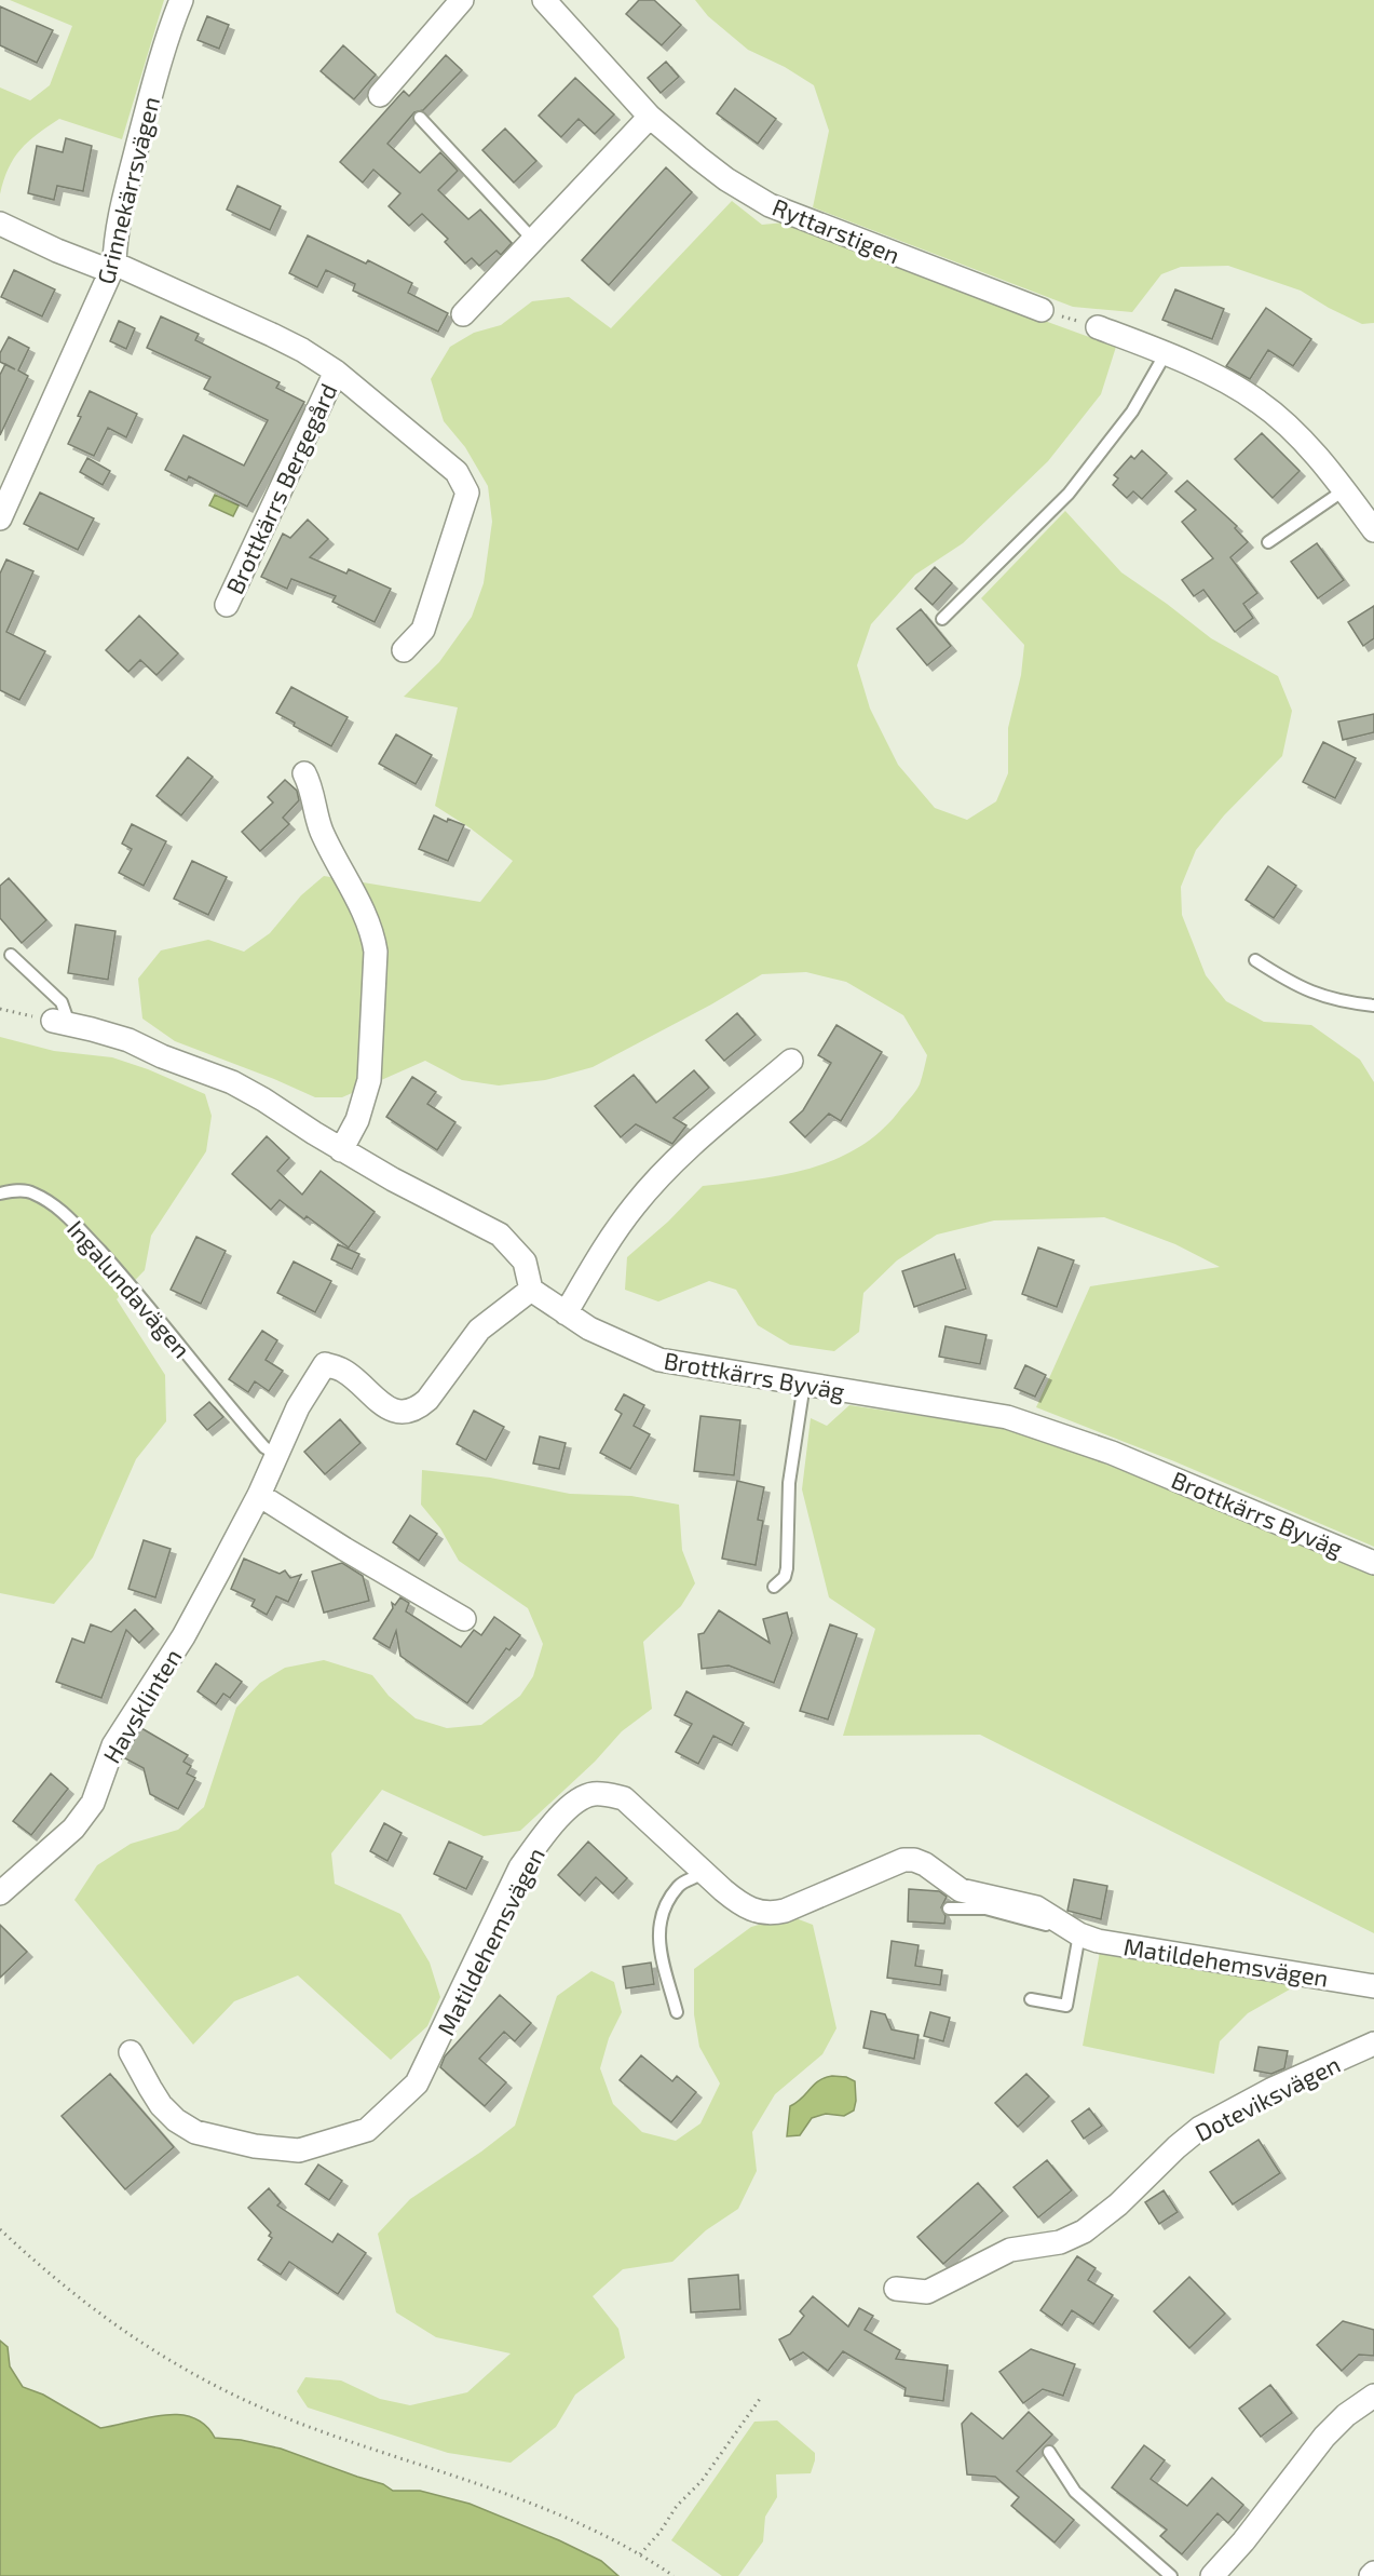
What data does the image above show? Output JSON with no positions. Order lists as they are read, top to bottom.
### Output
{
  "streets": {
    "street": [
      "Grinnekärrsvägen",
      "Ryttarstigen",
      "Brottkärrs Bergegård",
      "Brottkärrs Byväg",
      "Havsklinten",
      "Matildehemsvägen",
      "Doteviksvägen"
    ],
    "lane": ["Ingalundavägen"]
  },
  "crossings": [
    ["Grinnekärrsvägen", "Brottkärrs Bergegård"],
    ["Ingalundavägen", "Havsklinten"],
    ["Brottkärrs Byväg", "Havsklinten"]
  ]
}
